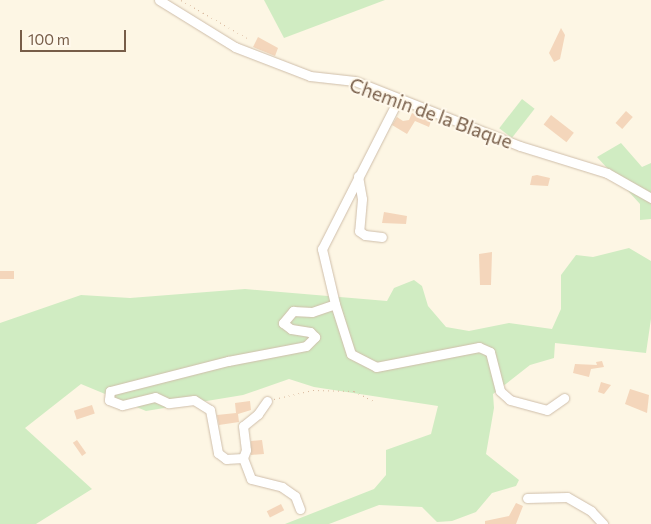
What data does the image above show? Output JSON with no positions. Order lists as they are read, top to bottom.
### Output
{
  "streets": {
    "street": ["Chemin de la Blaque"]
  },
  "scale_bar": "100 m"
}
